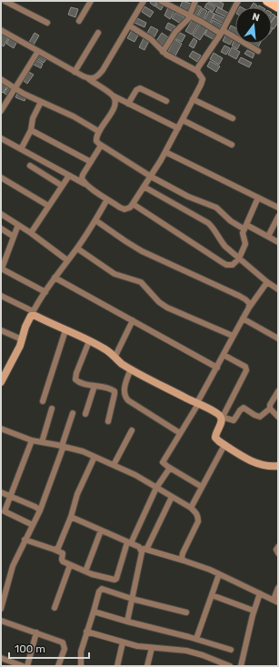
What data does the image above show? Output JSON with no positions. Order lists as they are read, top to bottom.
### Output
{
  "scale_bar": "100 m",
  "north": "top"
}
